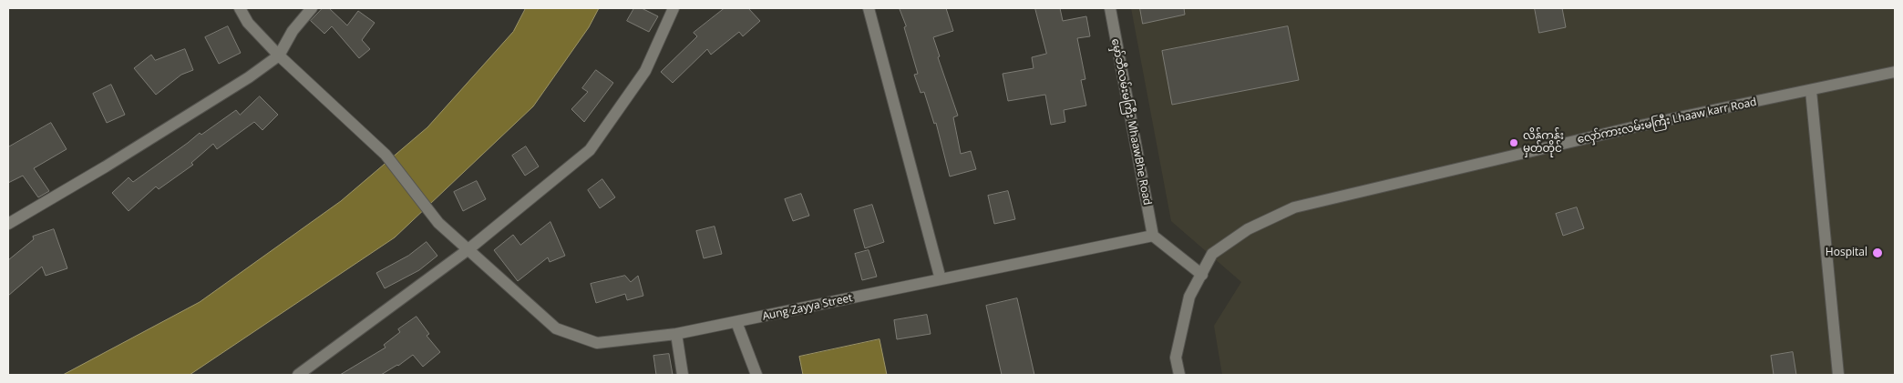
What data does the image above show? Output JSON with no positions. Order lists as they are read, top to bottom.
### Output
{
  "streets": {
    "street": ["လှော်ကားလမ်းမကြီး Lhaaw karr Road", "မှော်ဘီလမ်းမကြီး MhaawBhe Road", "Aung Zayya Street"]
  },
  "crossings": [
    ["မှော်ဘီလမ်းမကြီး MhaawBhe Road", "Aung Zayya Street"]
  ],
  "places": ["လိန်ကုန်း မှတ်တိုင်", "Hospital"]
}
